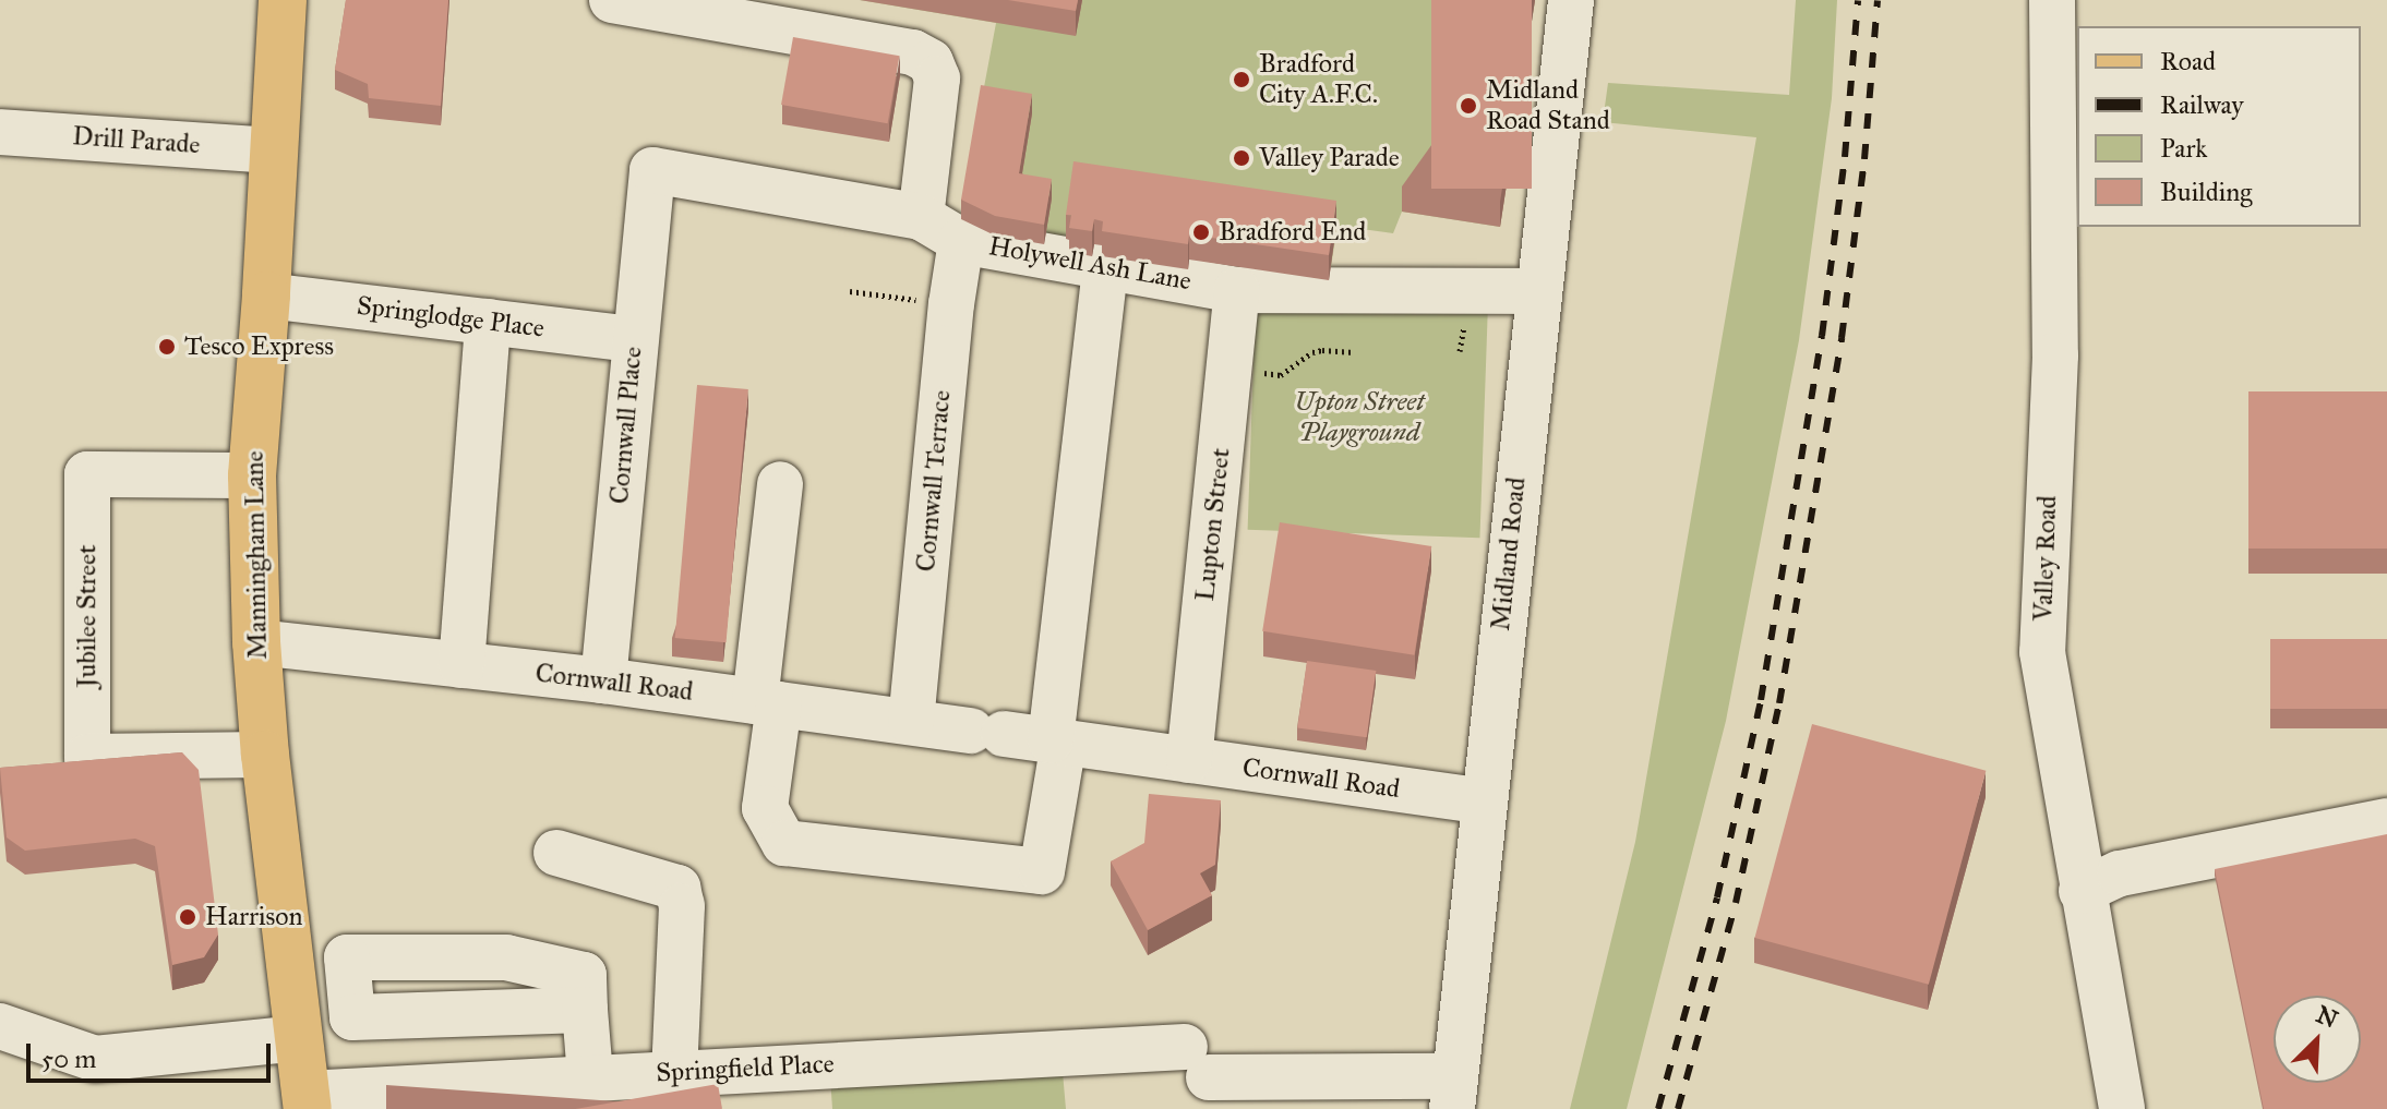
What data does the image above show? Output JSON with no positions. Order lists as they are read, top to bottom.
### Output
{
  "streets": {
    "main road": ["Manningham Lane"],
    "street": [
      "Drill Parade",
      "Holywell Ash Lane",
      "Springlodge Place",
      "Cornwall Place",
      "Cornwall Terrace",
      "Lupton Street",
      "Midland Road",
      "Valley Road",
      "Jubilee Street",
      "Cornwall Road",
      "Springfield Place"
    ]
  },
  "crossings": [
    ["Drill Parade", "Manningham Lane"],
    ["Holywell Ash Lane", "Cornwall Place"],
    ["Holywell Ash Lane", "Cornwall Terrace"],
    ["Holywell Ash Lane", "Lupton Street"],
    ["Holywell Ash Lane", "Midland Road"],
    ["Springlodge Place", "Cornwall Place"],
    ["Springlodge Place", "Manningham Lane"],
    ["Cornwall Place", "Cornwall Road"],
    ["Cornwall Terrace", "Cornwall Road"],
    ["Lupton Street", "Cornwall Road"],
    ["Midland Road", "Cornwall Road"],
    ["Midland Road", "Springfield Place"],
    ["Manningham Lane", "Jubilee Street"],
    ["Manningham Lane", "Cornwall Road"],
    ["Manningham Lane", "Springfield Place"]
  ],
  "parks": ["Upton Street Playground"],
  "places": [
    "Bradford City A.F.C.",
    "Midland Road Stand",
    "Valley Parade",
    "Bradford End",
    "Tesco Express",
    "Harrison"
  ],
  "legend": [
    "Road",
    "Railway",
    "Park",
    "Building"
  ],
  "scale_bar": "50 m",
  "north": "top right"
}
